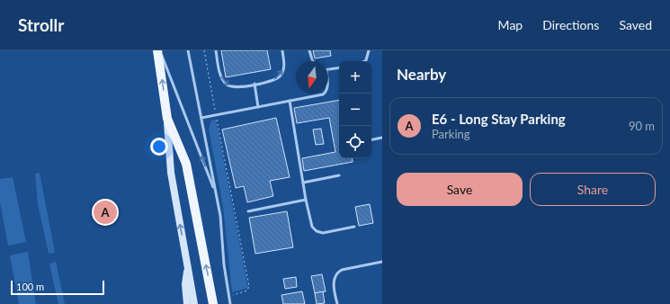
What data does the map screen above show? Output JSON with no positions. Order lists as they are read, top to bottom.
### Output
{
  "scale_bar": "100 m",
  "north": "bottom",
  "page": {
    "header": "Strollr",
    "nav": ["Map", "Directions", "Saved"],
    "heading": "Nearby",
    "map_buttons": ["+", "−"],
    "list": [
      {
        "mark": "A",
        "name": "E6 - Long Stay Parking",
        "note": "Parking",
        "value": "90 m"
      }
    ],
    "buttons": ["Save", "Share"],
    "pins": "A",
    "scale": "100 m"
  }
}
